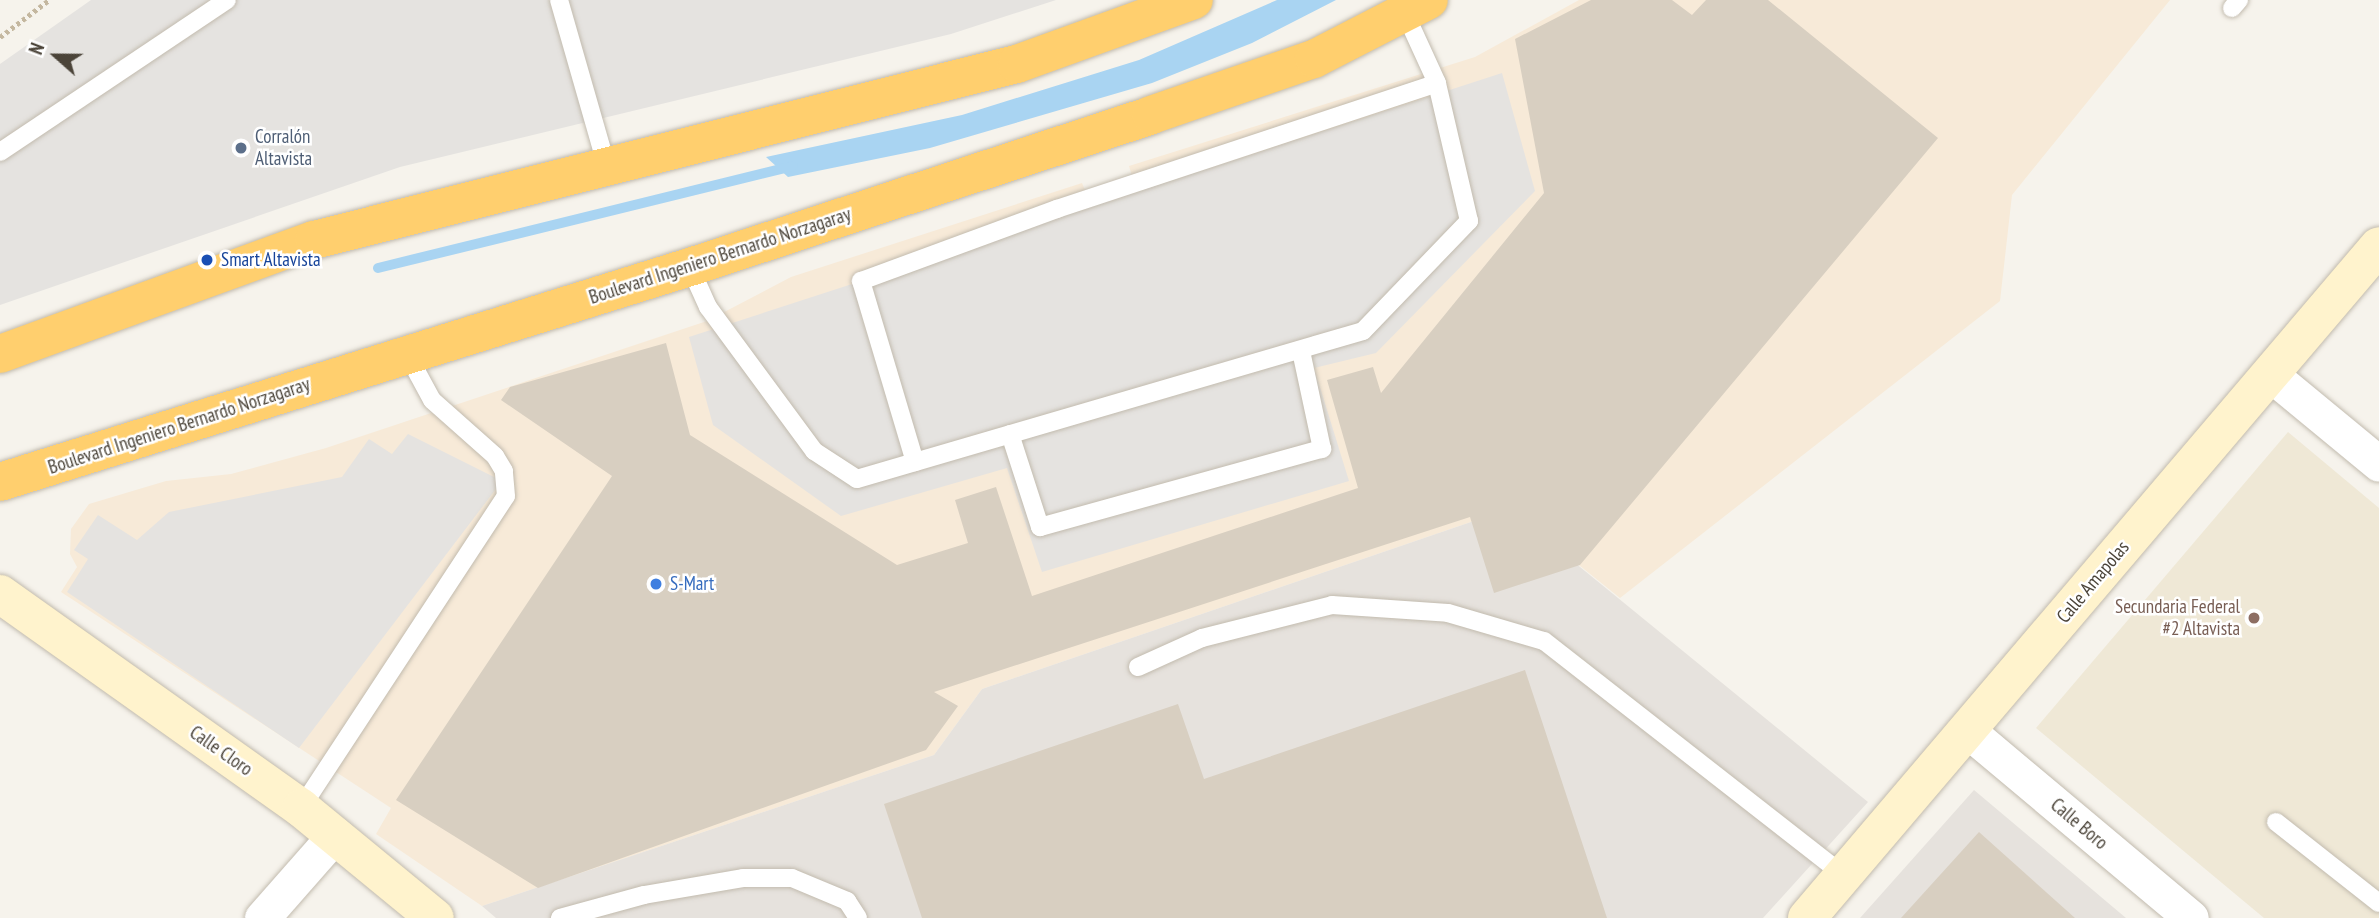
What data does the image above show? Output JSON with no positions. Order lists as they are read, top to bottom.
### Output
{
  "streets": {
    "highway": ["Boulevard Ingeniero Bernardo Norzagaray"],
    "street": ["Calle Amapolas", "Calle Cloro", "Calle Boro"]
  },
  "crossings": [
    ["Calle Amapolas", "Calle Boro"]
  ],
  "places": [
    "Corralón Altavista",
    "Smart Altavista",
    "S-Mart",
    "Secundaria Federal #2 Altavista"
  ],
  "north": "left"
}
